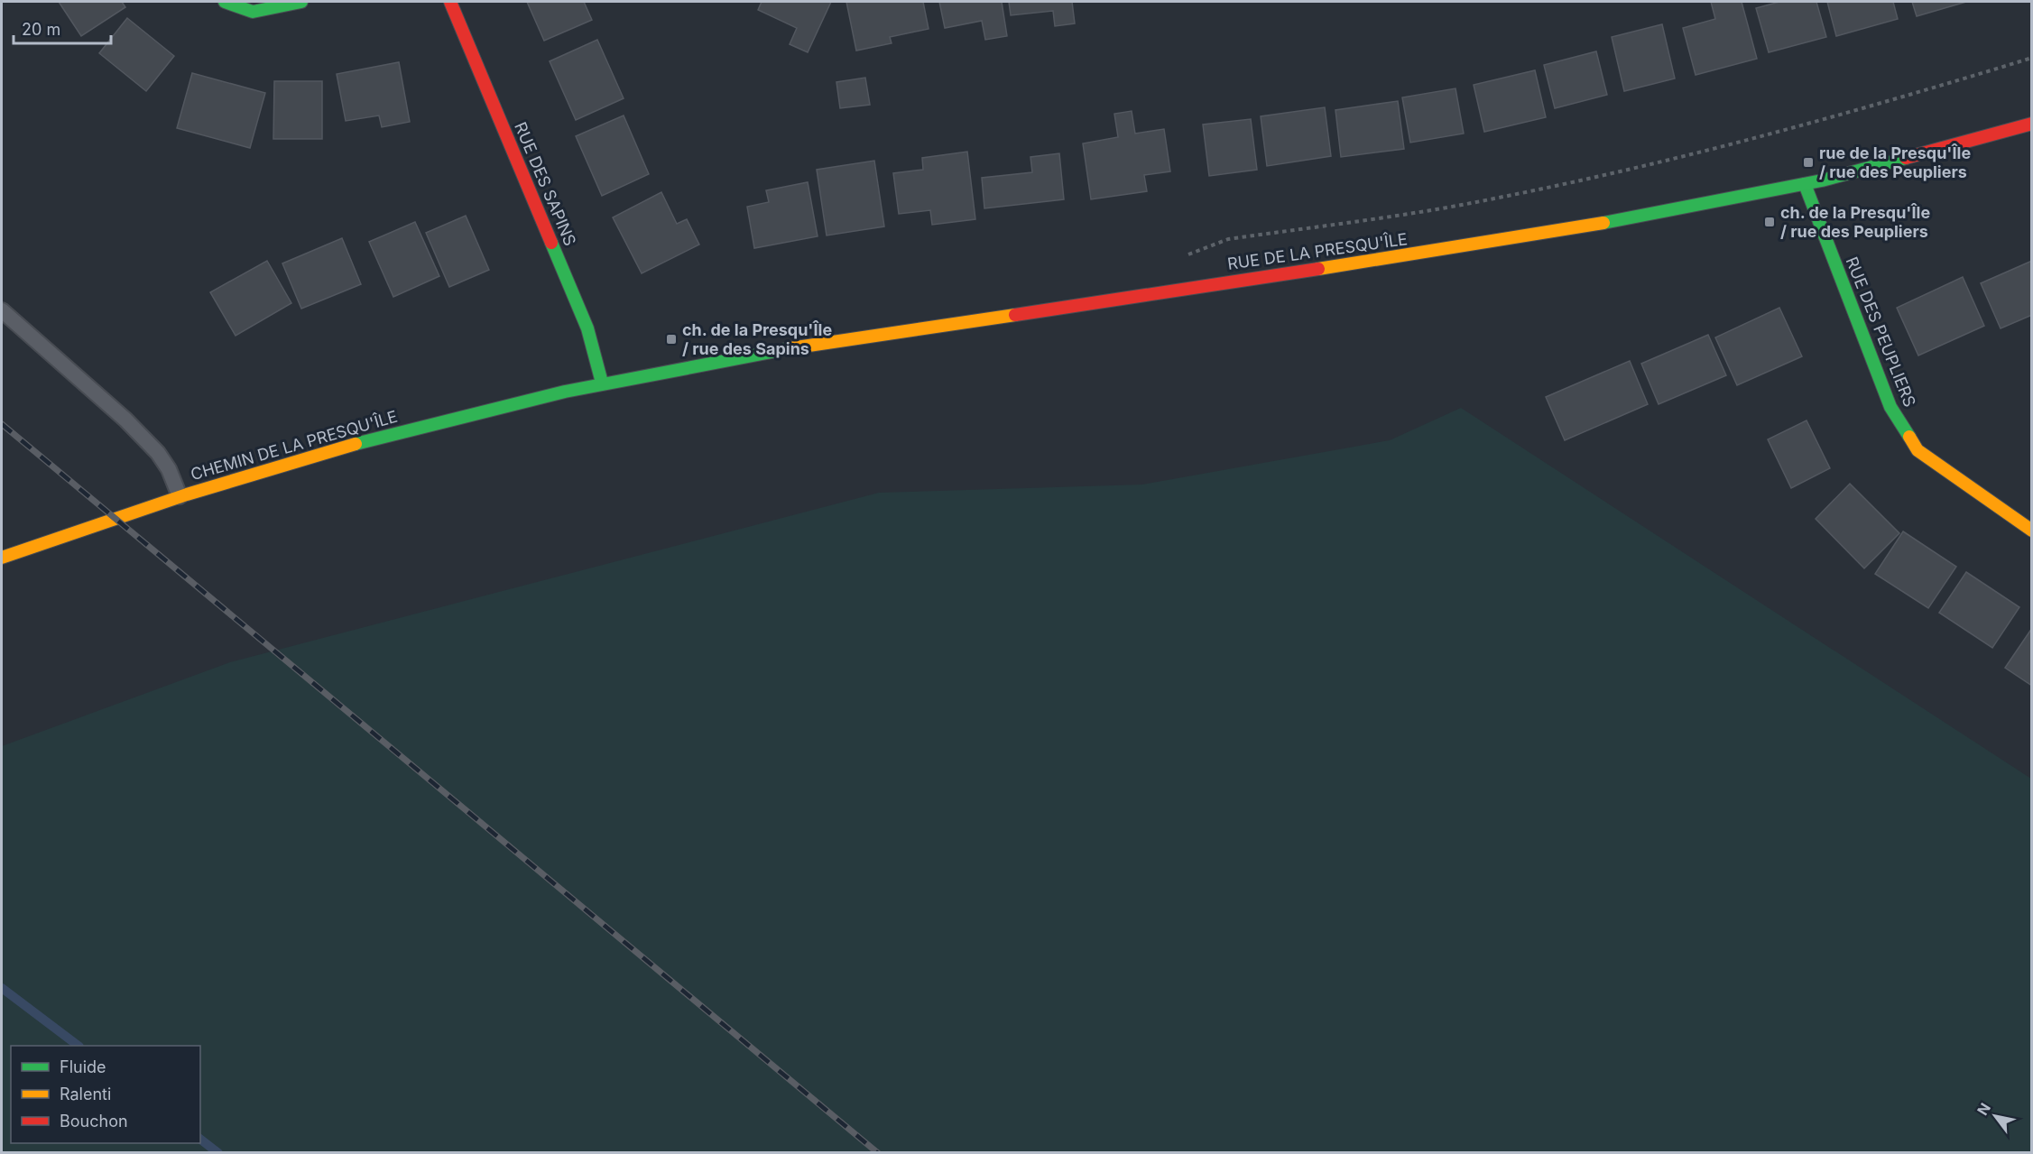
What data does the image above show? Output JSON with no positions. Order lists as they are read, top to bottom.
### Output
{
  "streets": {
    "street": [
      "RUE DES SAPINS",
      "RUE DE LA PRESQU'ÎLE",
      "RUE DES PEUPLIERS",
      "CHEMIN DE LA PRESQU'ÎLE"
    ]
  },
  "crossings": [
    ["RUE DES SAPINS", "RUE DE LA PRESQU'ÎLE"],
    ["RUE DES SAPINS", "CHEMIN DE LA PRESQU'ÎLE"],
    ["RUE DE LA PRESQU'ÎLE", "RUE DES PEUPLIERS"],
    ["RUE DE LA PRESQU'ÎLE", "CHEMIN DE LA PRESQU'ÎLE"]
  ],
  "places": {
    "transit": ["rue de la Presqu'Île / rue des Peupliers", "ch. de la Presqu'Île / rue des Peupliers", "ch. de la Presqu'Île / rue des Sapins"]
  },
  "legend": ["Fluide", "Ralenti", "Bouchon"],
  "scale_bar": "20 m",
  "north": "top left"
}
